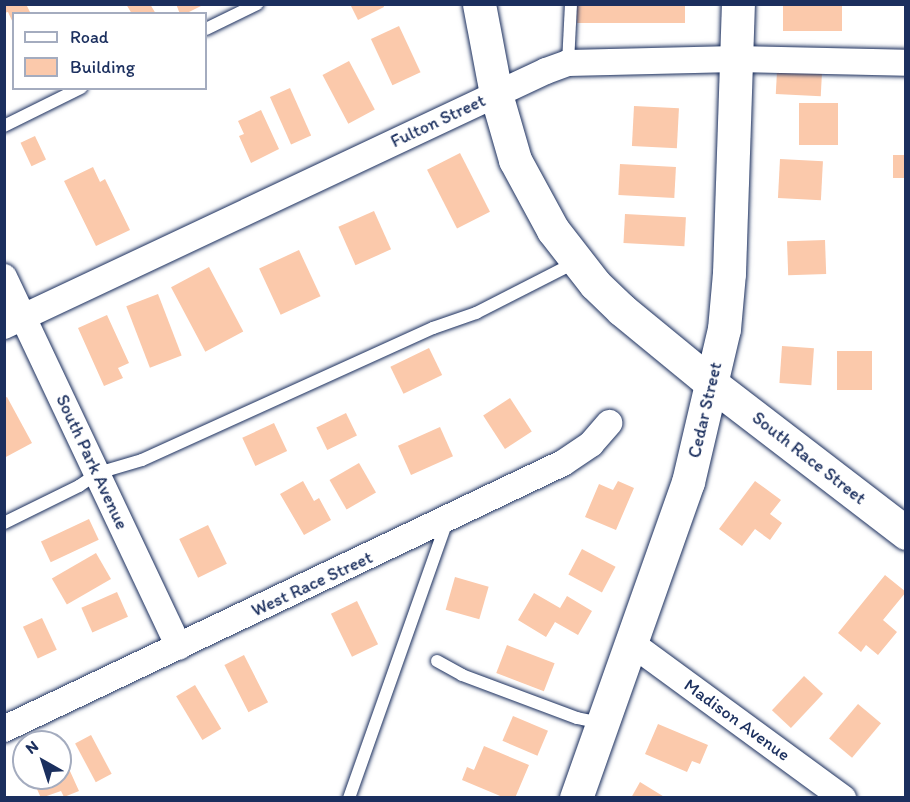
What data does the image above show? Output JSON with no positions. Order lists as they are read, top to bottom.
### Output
{
  "streets": {
    "main road": ["Cedar Street", "South Race Street"],
    "street": [
      "Fulton Street",
      "South Park Avenue",
      "West Race Street",
      "Madison Avenue"
    ]
  },
  "crossings": [
    ["Fulton Street", "Cedar Street"],
    ["Fulton Street", "South Race Street"],
    ["Fulton Street", "South Park Avenue"],
    ["Cedar Street", "South Race Street"],
    ["Cedar Street", "Madison Avenue"],
    ["South Park Avenue", "West Race Street"]
  ],
  "legend": ["Road", "Building"],
  "north": "top left"
}
